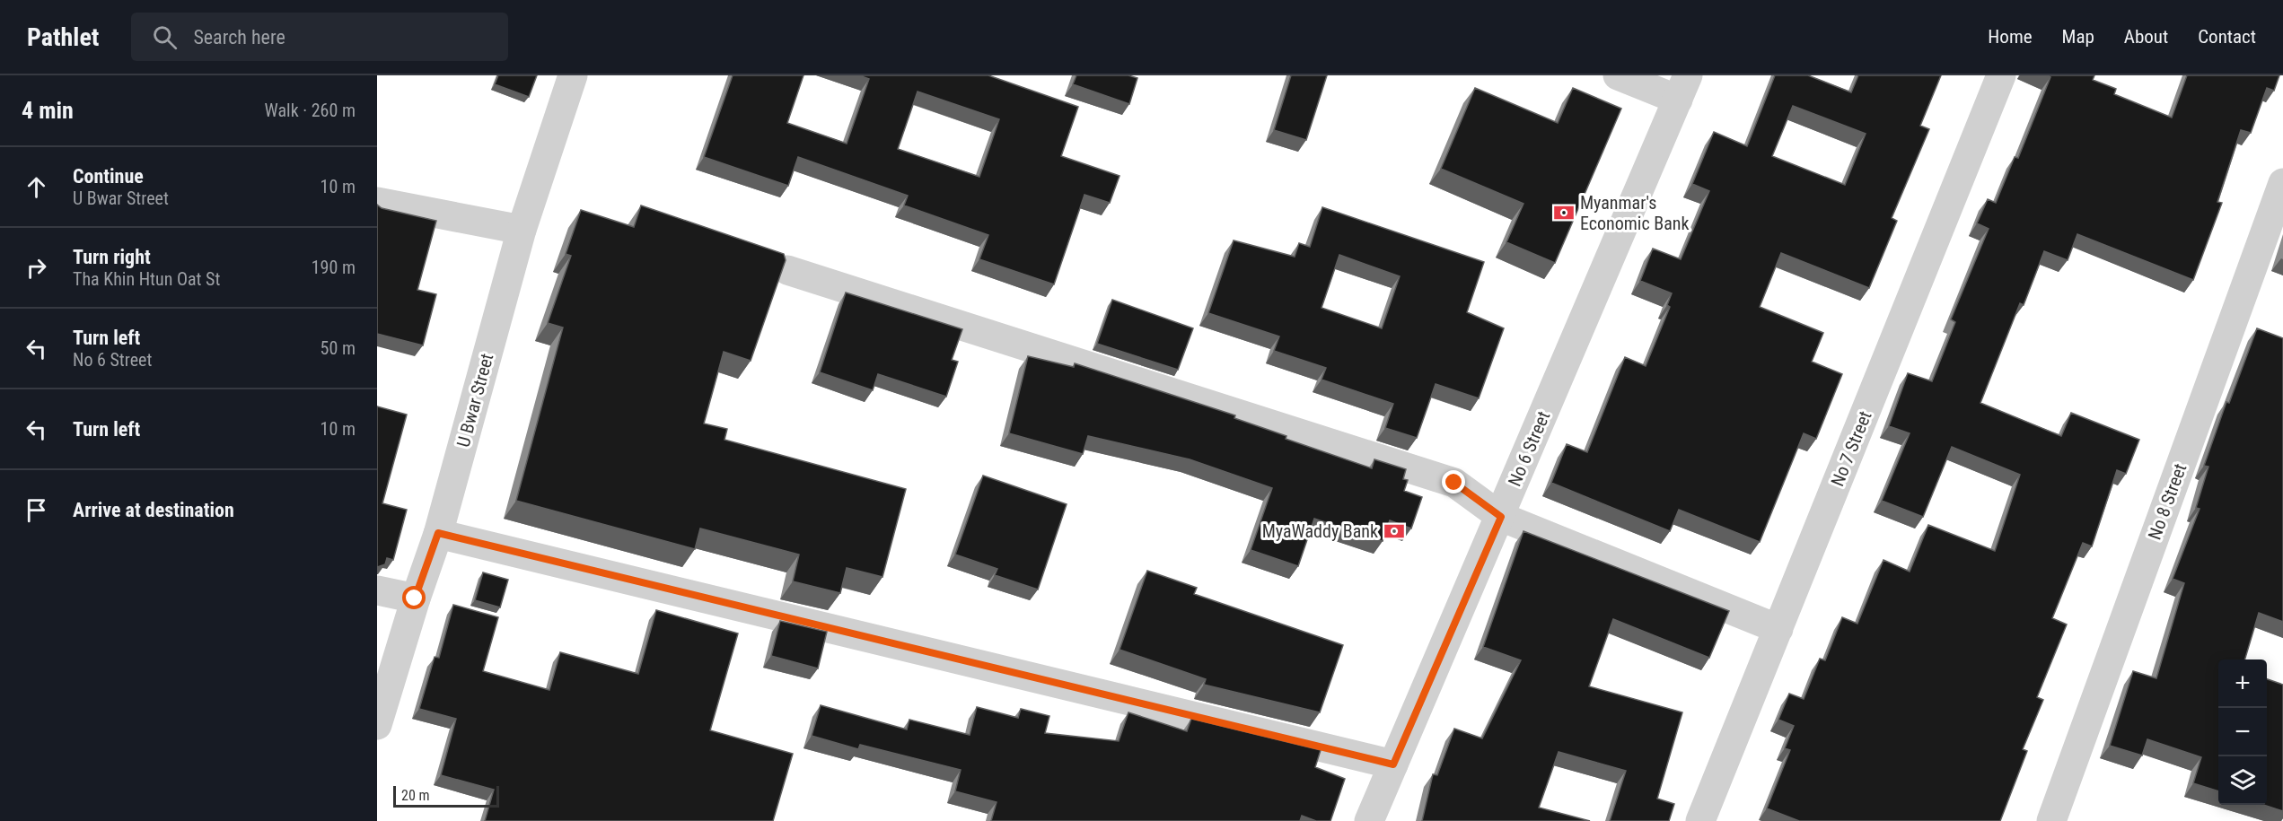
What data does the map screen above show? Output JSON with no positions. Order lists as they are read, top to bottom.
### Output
{
  "streets": {
    "street": [
      "U Bwar Street",
      "No 6 Street",
      "No 7 Street",
      "No 8 Street"
    ]
  },
  "places": {
    "bank": ["Myanmar's Economic Bank", "MyaWaddy Bank"]
  },
  "scale_bar": "20 m",
  "page": {
    "header": "Pathlet",
    "search": "Search here",
    "nav": [
      "Home",
      "Map",
      "About",
      "Contact"
    ],
    "heading": ["4 min", "Walk · 260 m"],
    "list": [
      ["Continue", "U Bwar Street", "10 m"],
      ["Turn right", "Tha Khin Htun Oat St", "190 m"],
      ["Turn left", "No 6 Street", "50 m"],
      ["Turn left", "10 m"],
      "Arrive at destination"
    ],
    "map_buttons": ["+", "−"],
    "scale": "20 m"
  }
}
